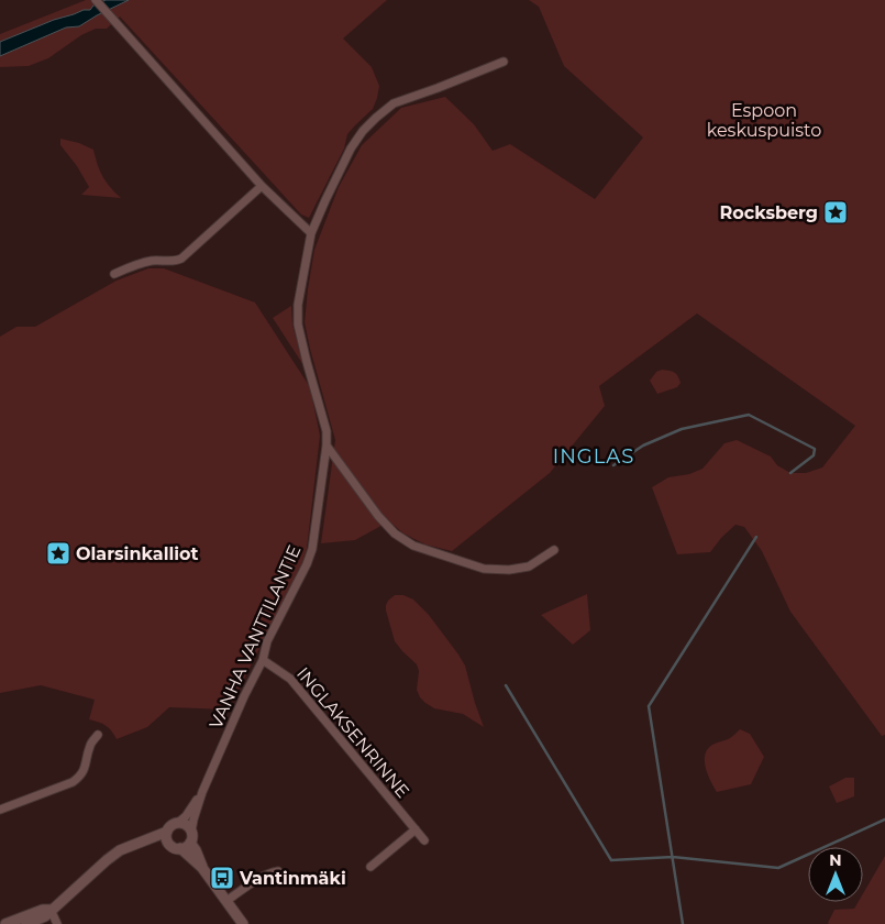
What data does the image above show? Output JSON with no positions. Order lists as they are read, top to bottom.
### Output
{
  "streets": {
    "street": ["VANHA VANTTILANTIE", "INGLAKSENRINNE"]
  },
  "crossings": [
    ["VANHA VANTTILANTIE", "INGLAKSENRINNE"]
  ],
  "districts": ["INGLAS"],
  "parks": ["Espoon keskuspuisto"],
  "places": {
    "place": ["Rocksberg", "Olarsinkalliot"],
    "bus stop": ["Vantinmäki"]
  },
  "north": "top"
}
